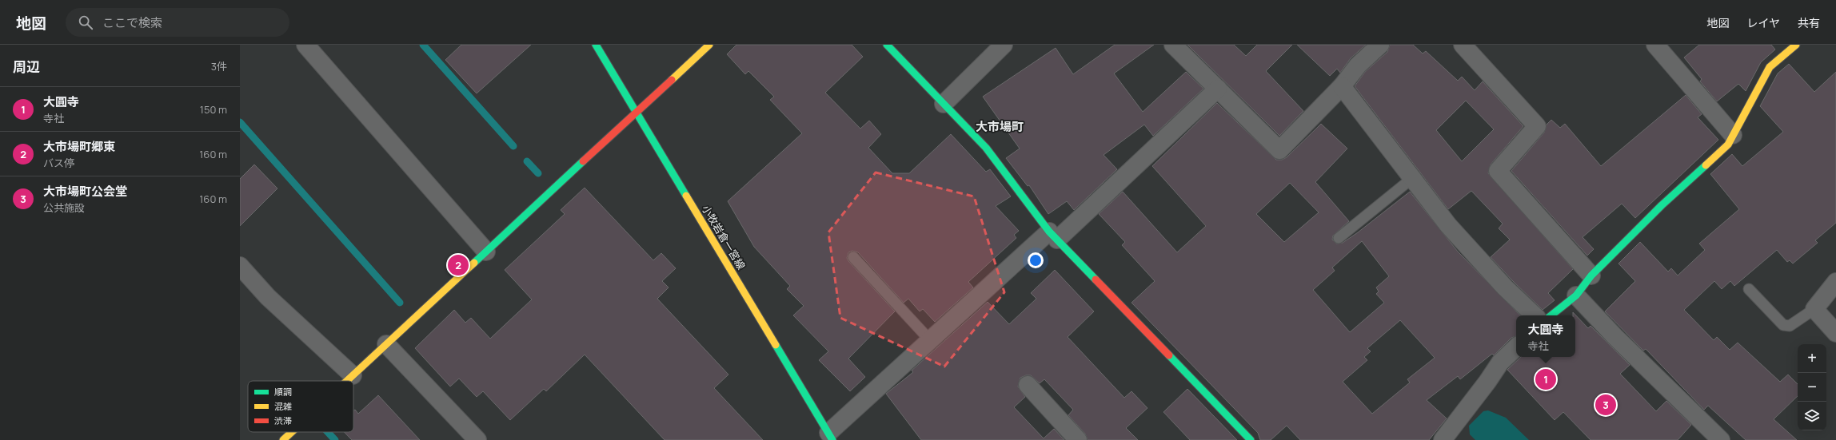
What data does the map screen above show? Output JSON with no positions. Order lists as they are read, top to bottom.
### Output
{
  "streets": {
    "street": ["小牧岩倉一宮線"]
  },
  "districts": ["大市場町"],
  "legend": ["順調", "混雑", "渋滞"],
  "page": {
    "header": "地図",
    "search": "ここで検索",
    "nav": ["地図", "レイヤ", "共有"],
    "heading": ["周辺", "3件"],
    "list": [
      {
        "mark": "1",
        "name": "大圓寺",
        "note": "寺社",
        "value": "150 m"
      },
      {
        "mark": "2",
        "name": "大市場町郷東",
        "note": "バス停",
        "value": "160 m"
      },
      {
        "mark": "3",
        "name": "大市場町公会堂",
        "note": "公共施設",
        "value": "160 m"
      }
    ],
    "pins": ["2", "1", "3"],
    "popup": ["大圓寺", "寺社"],
    "map_buttons": ["+", "−"]
  }
}
